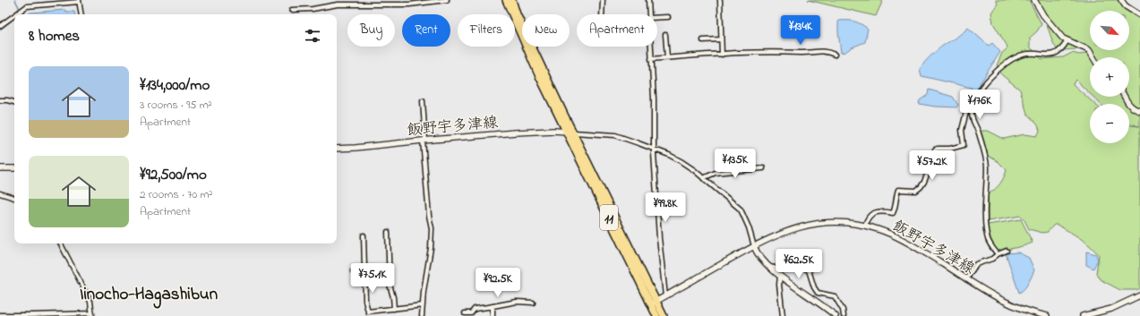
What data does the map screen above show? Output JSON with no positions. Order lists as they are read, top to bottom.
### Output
{
  "streets": {
    "highway": ["11"],
    "main road": ["飯野宇多津線"]
  },
  "crossings": [
    ["飯野宇多津線", "11"]
  ],
  "districts": ["Iinocho-Hagashibun"],
  "north": "bottom right",
  "page": {
    "map_buttons": ["+", "−"],
    "chip": [
      "Buy",
      "Rent",
      "Filters",
      "New",
      "Apartment"
    ],
    "heading": "8 homes",
    "price": [
      "¥134K",
      "¥176K",
      "¥135K",
      "¥57.2K",
      "¥99.8K",
      "¥62.5K",
      "¥75.1K",
      "¥92.5K"
    ],
    "list": [
      {
        "name": "¥134,000/mo",
        "note": "3 rooms · 95 m² · Apartment"
      },
      {
        "name": "¥92,500/mo",
        "note": "2 rooms · 70 m² · Apartment"
      }
    ]
  }
}
